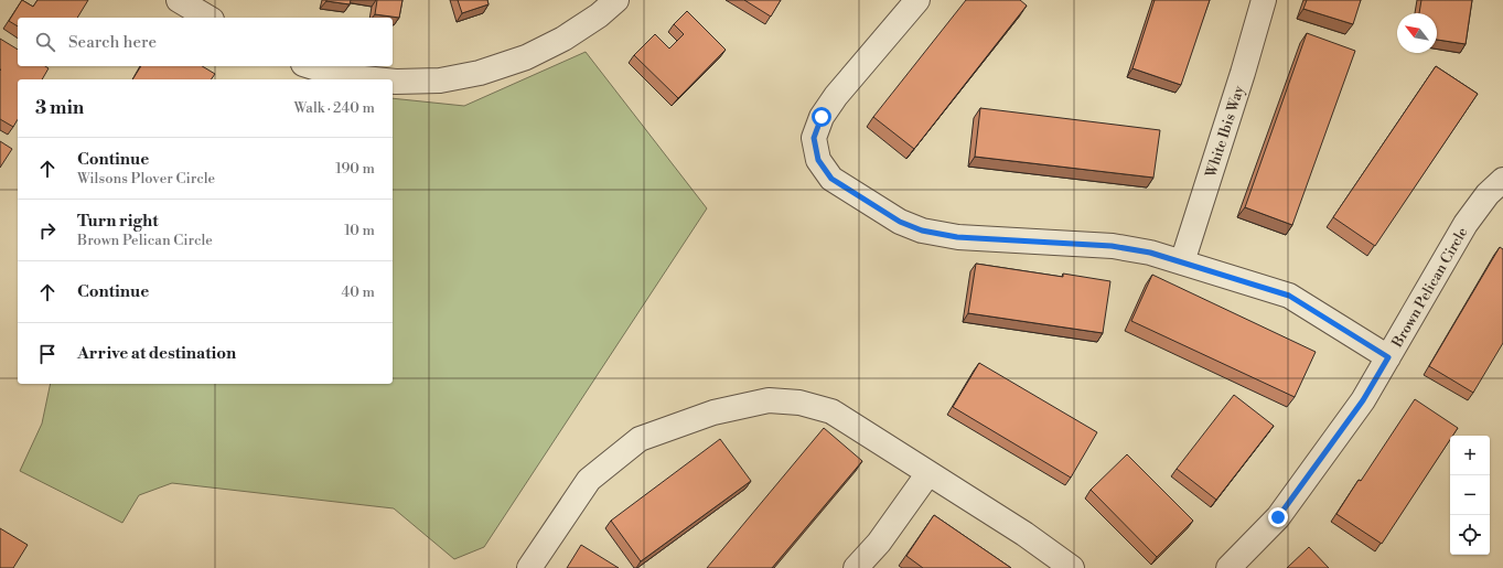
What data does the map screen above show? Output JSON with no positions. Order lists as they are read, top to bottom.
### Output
{
  "streets": {
    "street": ["White Ibis Way", "Brown Pelican Circle"]
  },
  "north": "top left",
  "page": {
    "search": "Search here",
    "heading": ["3 min", "Walk · 240 m"],
    "list": [
      ["Continue", "Wilsons Plover Circle", "190 m"],
      ["Turn right", "Brown Pelican Circle", "10 m"],
      ["Continue", "40 m"],
      "Arrive at destination"
    ],
    "map_buttons": ["+", "−"]
  }
}
